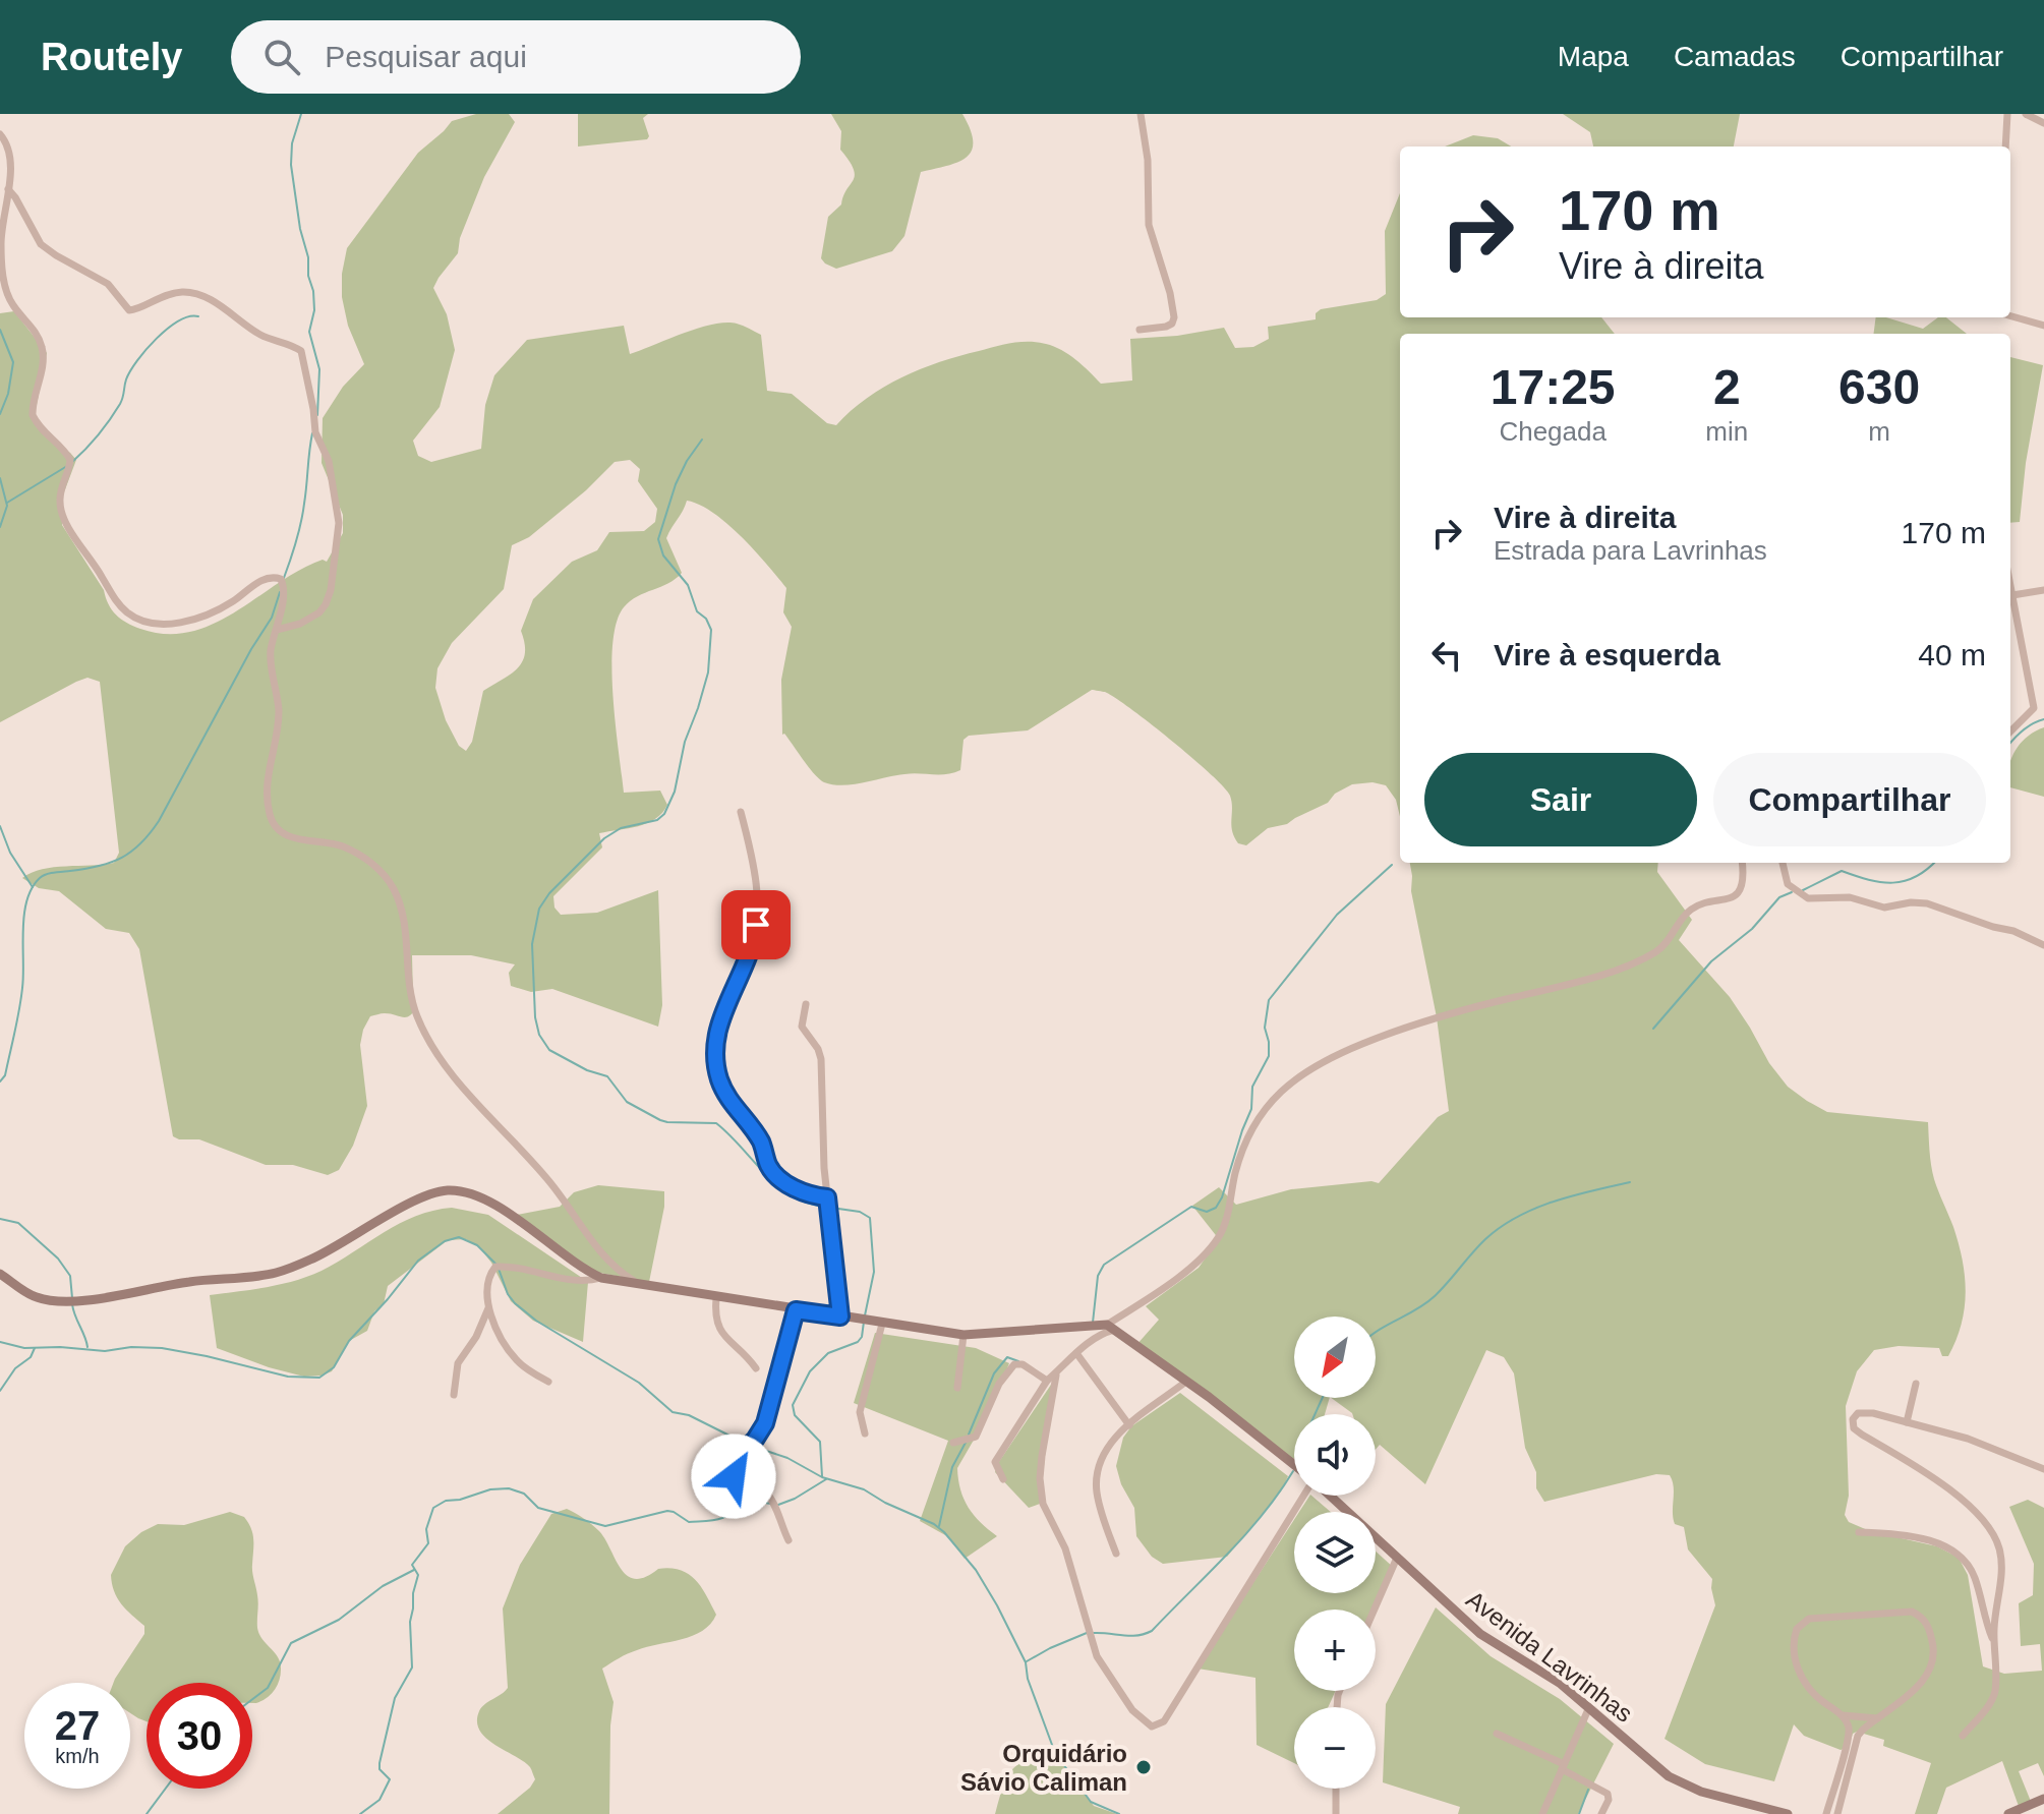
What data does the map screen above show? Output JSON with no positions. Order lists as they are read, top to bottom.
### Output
{
  "streets": {
    "street": ["Avenida Lavrinhas"]
  },
  "places": ["Orquidário Sávio Caliman"],
  "north": "bottom left",
  "page": {
    "header": "Routely",
    "search": "Pesquisar aqui",
    "nav": ["Mapa", "Camadas", "Compartilhar"],
    "turn": ["170 m", "Vire à direita"],
    "eta": [
      "17:25",
      "Chegada",
      "2",
      "min",
      "630",
      "m"
    ],
    "list": [
      {
        "name": "Vire à direita",
        "note": "Estrada para Lavrinhas",
        "value": "170 m"
      },
      {
        "name": "Vire à esquerda",
        "value": "40 m"
      }
    ],
    "buttons": ["Sair", "Compartilhar"],
    "map_buttons": ["+", "−"],
    "speed": "27 km/h",
    "limit": "30"
  }
}
